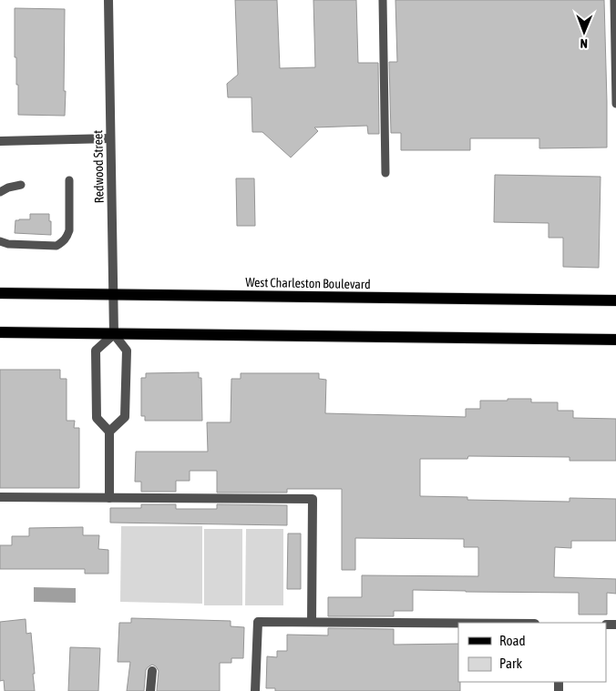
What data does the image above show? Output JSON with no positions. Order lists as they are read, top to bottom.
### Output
{
  "streets": {
    "main road": ["West Charleston Boulevard"],
    "street": ["Redwood Street"]
  },
  "crossings": [
    ["Redwood Street", "West Charleston Boulevard"]
  ],
  "legend": ["Road", "Park"],
  "north": "bottom"
}
